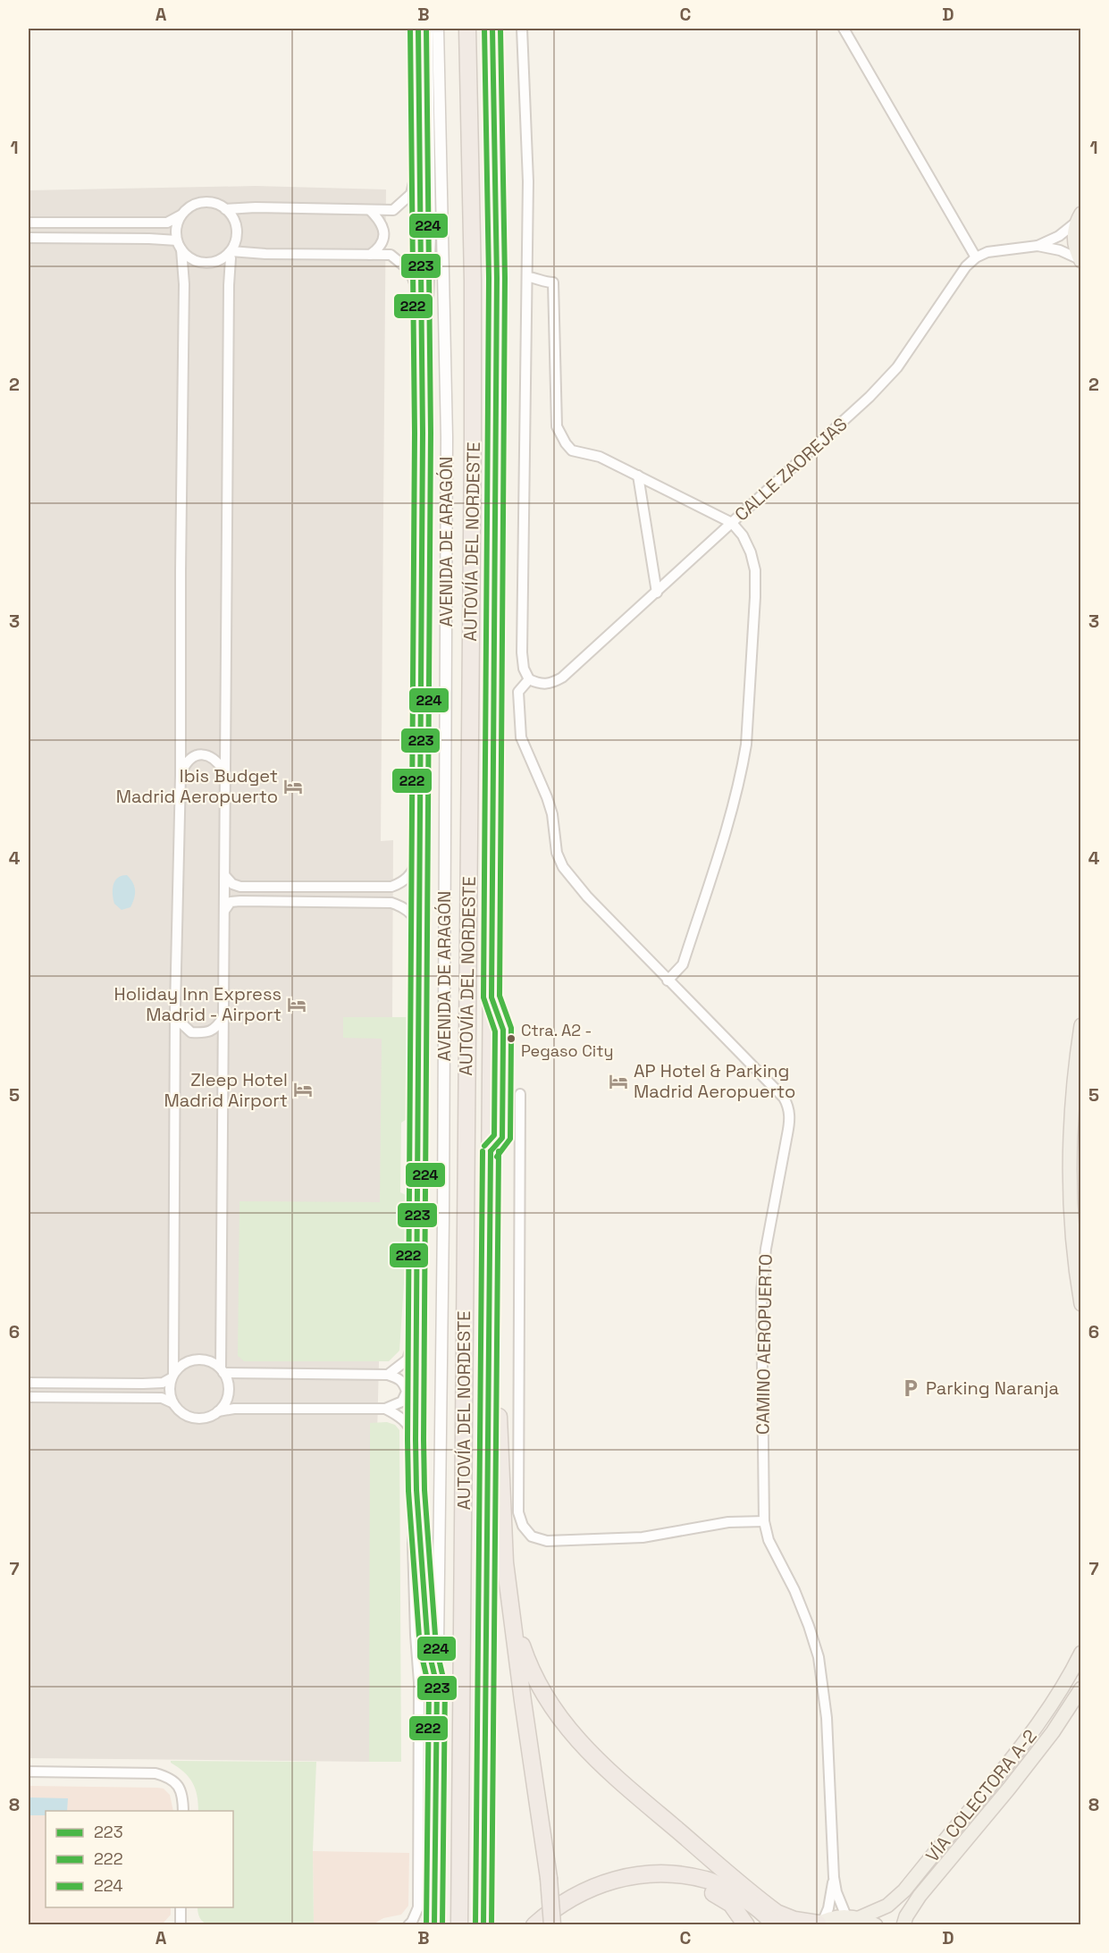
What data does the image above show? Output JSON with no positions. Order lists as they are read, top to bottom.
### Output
{
  "streets": {
    "highway": ["AUTOVÍA DEL NORDESTE"],
    "main road": ["VÍA COLECTORA A-2"],
    "street": ["CALLE ZAOREJAS", "AVENIDA DE ARAGÓN", "CAMINO AEROPUERTO"]
  },
  "crossings": [
    ["CALLE ZAOREJAS", "CAMINO AEROPUERTO"],
    ["CAMINO AEROPUERTO", "VÍA COLECTORA A-2"]
  ],
  "places": {
    "hotel": [
      "Ibis Budget Madrid Aeropuerto",
      "Holiday Inn Express Madrid - Airport",
      "AP Hotel & Parking Madrid Aeropuerto",
      "Zleep Hotel Madrid Airport"
    ],
    "other": ["Ctra. A2 - Pegaso City"],
    "parking": ["Parking Naranja"]
  },
  "lines": ["transit line 223", "transit line 222", "transit line 224"],
  "legend": ["223", "222", "224"],
  "grid": {
    "columns": [
      "A",
      "B",
      "C",
      "D"
    ],
    "rows": [
      "1",
      "2",
      "3",
      "4",
      "5",
      "6",
      "7",
      "8"
    ]
  }
}
